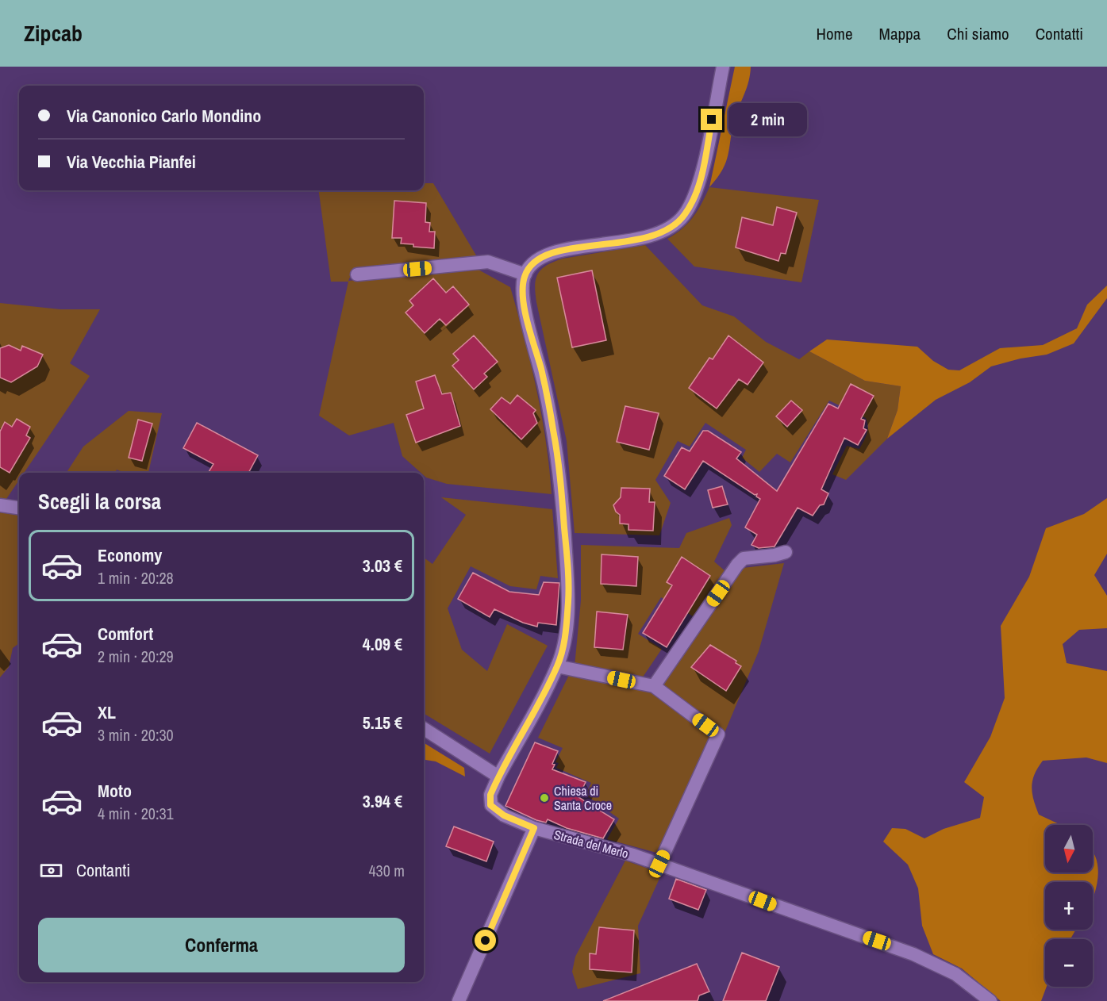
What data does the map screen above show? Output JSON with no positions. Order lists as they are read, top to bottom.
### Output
{
  "streets": {
    "street": ["Strada del Merlo"]
  },
  "places": ["Chiesa di Santa Croce"],
  "north": "bottom",
  "page": {
    "header": "Zipcab",
    "nav": [
      "Home",
      "Mappa",
      "Chi siamo",
      "Contatti"
    ],
    "banner": ["Via Canonico Carlo Mondino", "Via Vecchia Pianfei"],
    "bubble": "2 min",
    "heading": "Scegli la corsa",
    "list": [
      {
        "name": "Economy",
        "note": "1 min · 20:28",
        "value": "3.03 €"
      },
      {
        "name": "Comfort",
        "note": "2 min · 20:29",
        "value": "4.09 €"
      },
      {
        "name": "XL",
        "note": "3 min · 20:30",
        "value": "5.15 €"
      },
      {
        "name": "Moto",
        "note": "4 min · 20:31",
        "value": "3.94 €"
      }
    ],
    "map_buttons": ["+", "−"],
    "pay": ["Contanti", "430 m"],
    "buttons": "Conferma"
  }
}
